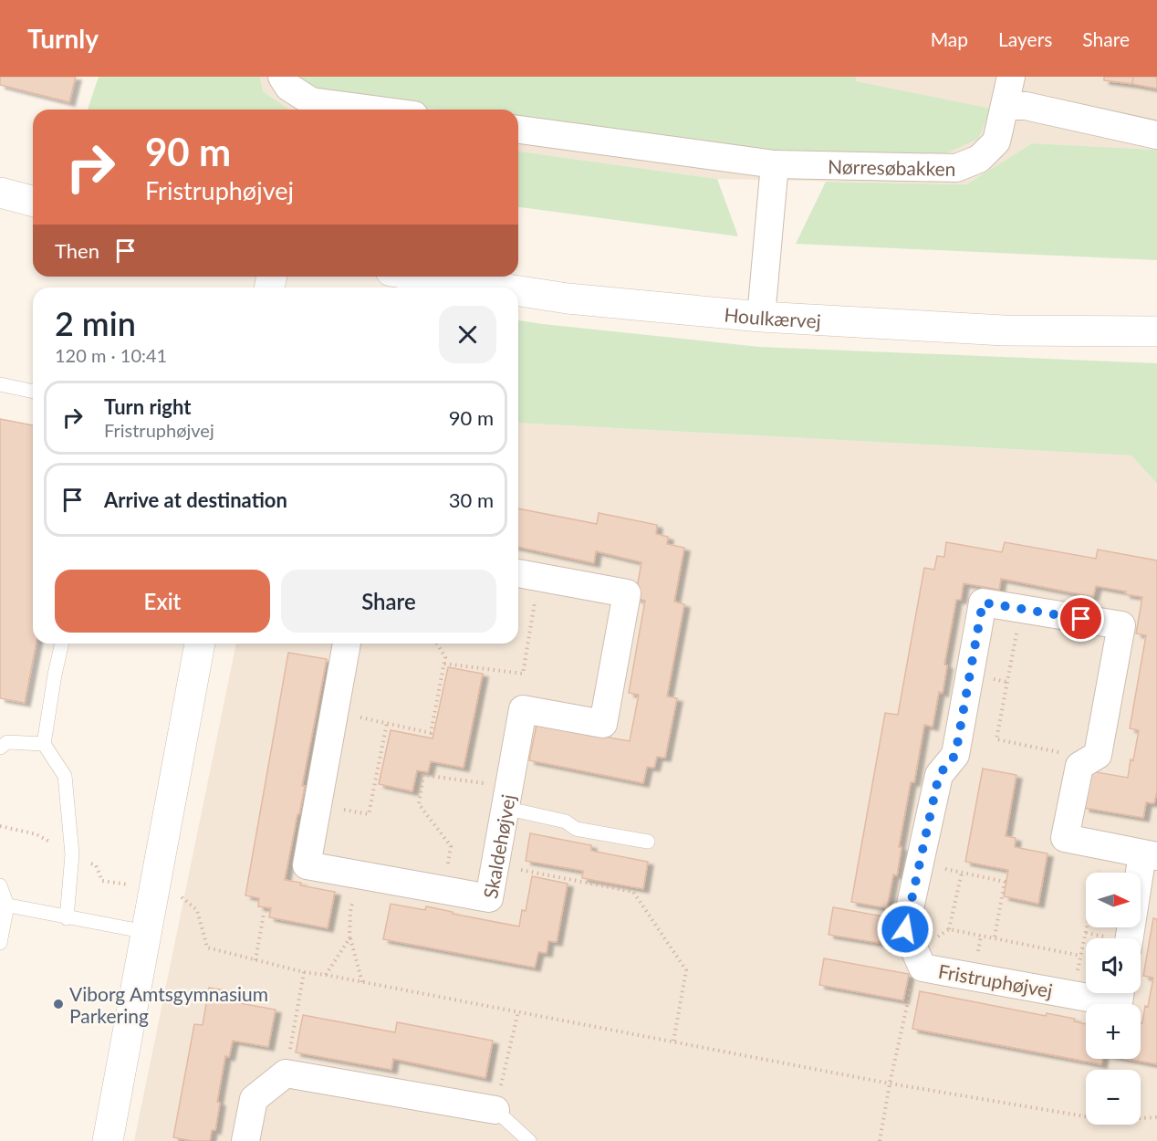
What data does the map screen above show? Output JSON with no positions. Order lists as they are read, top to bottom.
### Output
{
  "streets": {
    "street": [
      "Nørresøbakken",
      "Houlkærvej",
      "Skaldehøjvej",
      "Fristruphøjvej"
    ]
  },
  "places": ["Viborg Amtsgymnasium Parkering"],
  "north": "right",
  "page": {
    "header": "Turnly",
    "nav": ["Map", "Layers", "Share"],
    "turn": ["90 m", "Fristruphøjvej"],
    "then": "Then",
    "heading": ["2 min", "120 m · 10:41"],
    "list": [
      {
        "name": "Turn right",
        "note": "Fristruphøjvej",
        "value": "90 m"
      },
      {
        "name": "Arrive at destination",
        "value": "30 m"
      }
    ],
    "buttons": ["Exit", "Share"],
    "map_buttons": ["+", "−"]
  }
}
